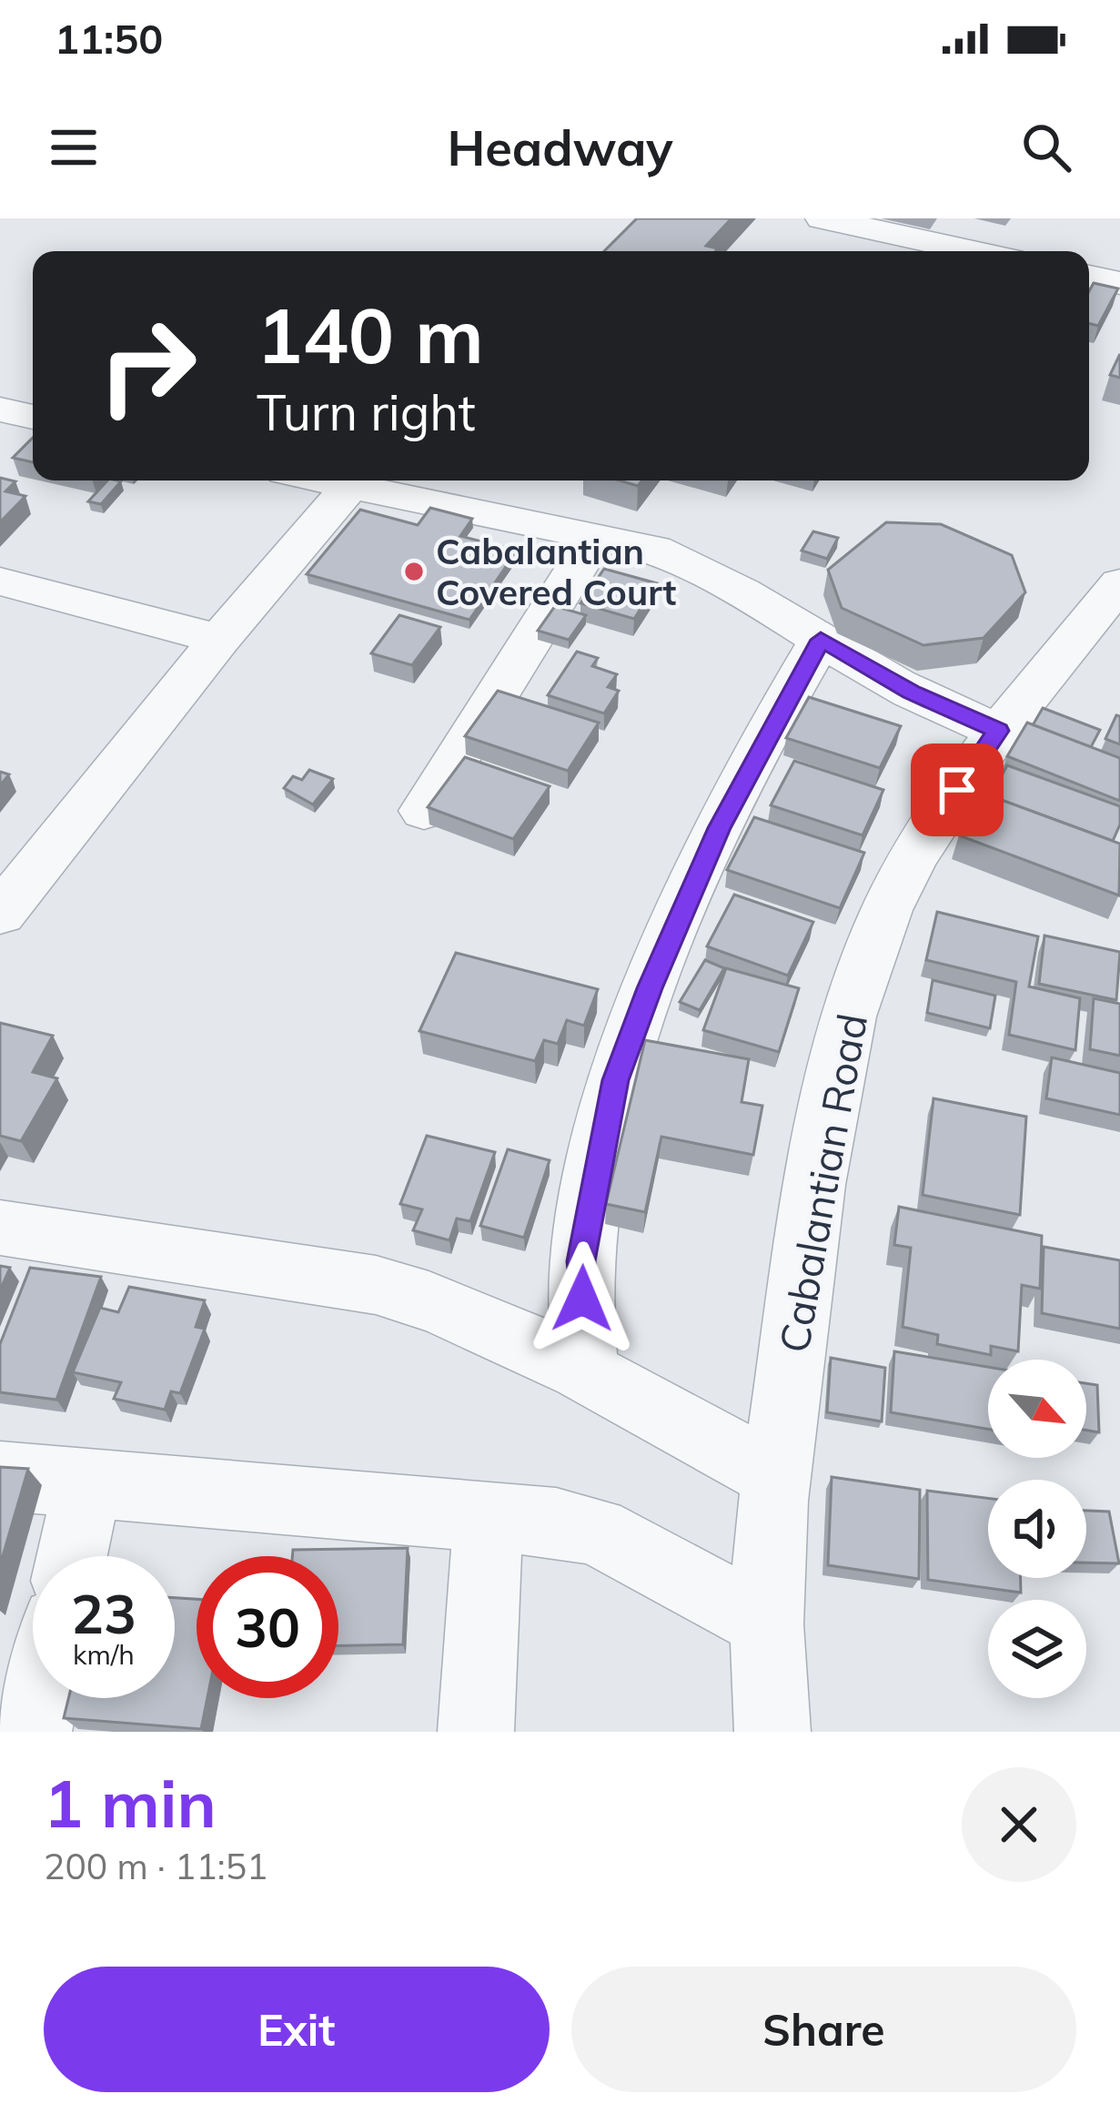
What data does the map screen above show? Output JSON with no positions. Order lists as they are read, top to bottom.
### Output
{
  "streets": {
    "street": ["Cabalantian Road"]
  },
  "places": ["Cabalantian Covered Court"],
  "north": "bottom right",
  "page": {
    "status": "11:50",
    "header": "Headway",
    "turn": ["140 m", "Turn right"],
    "speed": "23 km/h",
    "limit": "30",
    "heading": ["1 min", "200 m · 11:51"],
    "buttons": ["Exit", "Share"]
  }
}
